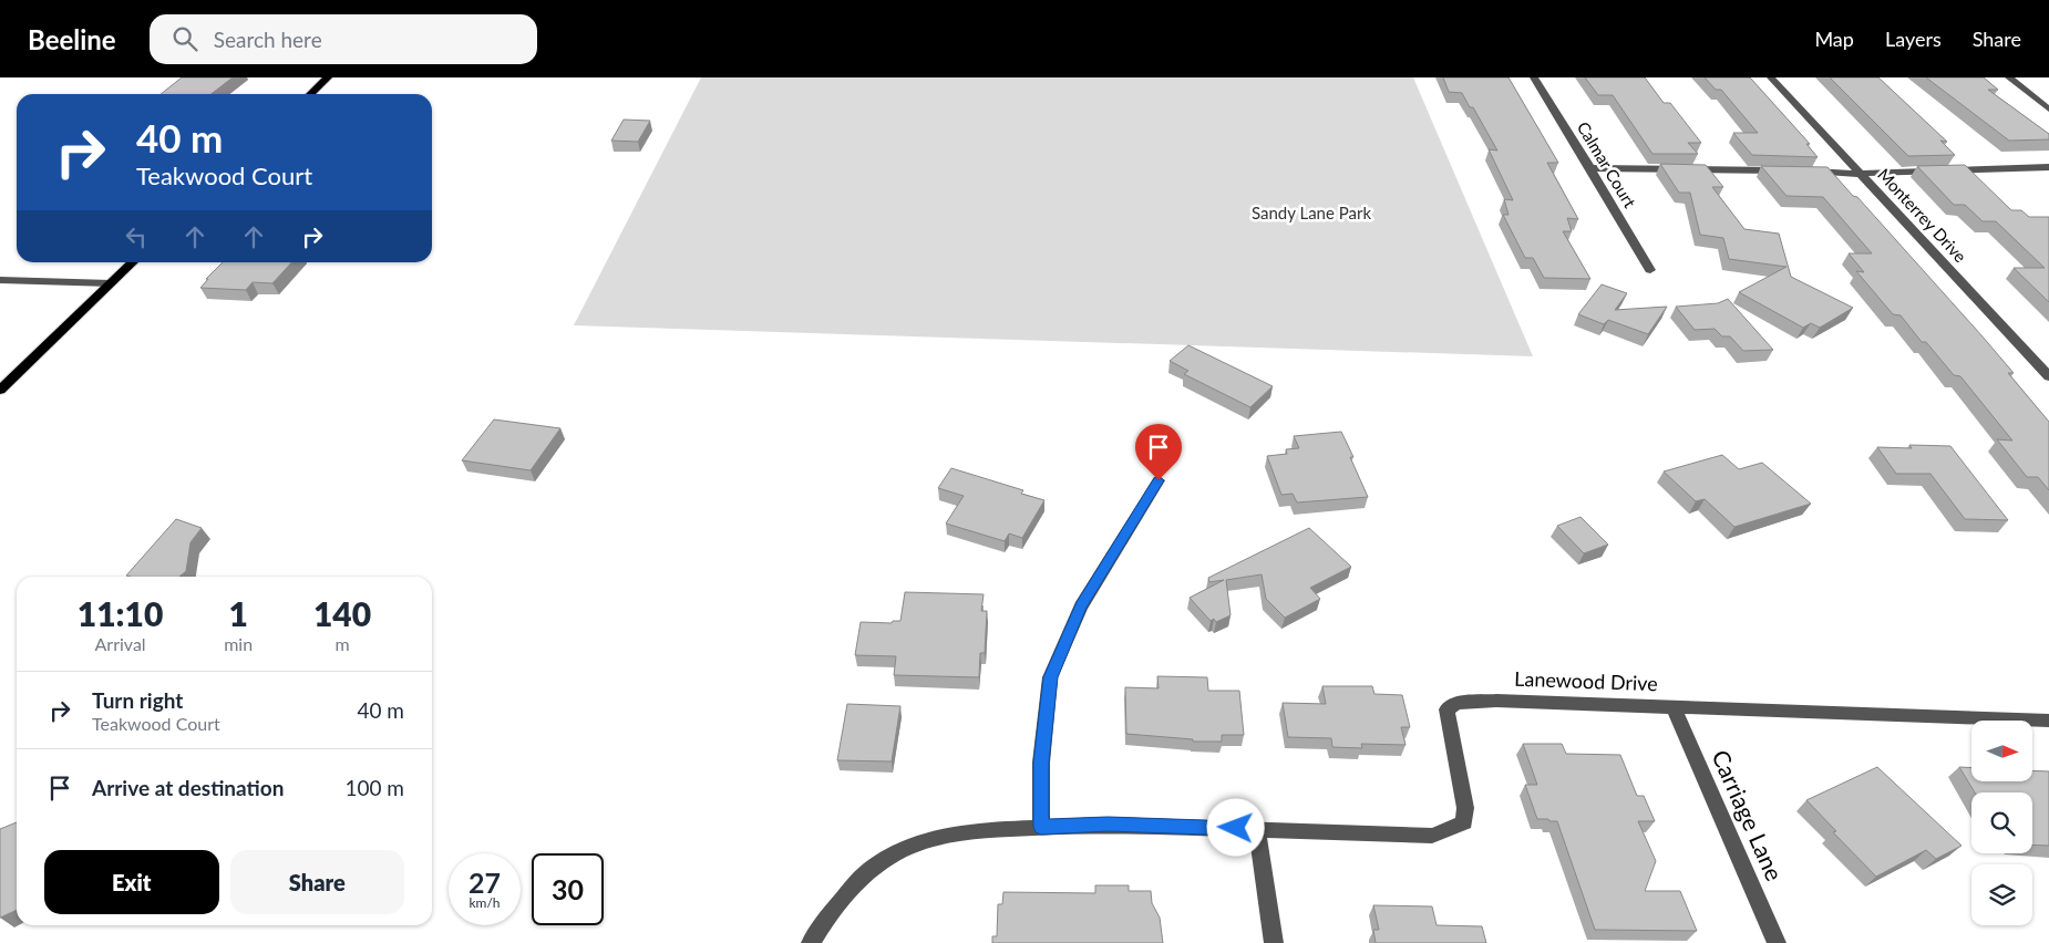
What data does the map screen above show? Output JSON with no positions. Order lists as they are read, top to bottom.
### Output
{
  "streets": {
    "street": [
      "Calmar Court",
      "Monterrey Drive",
      "Lanewood Drive",
      "Carriage Lane"
    ]
  },
  "crossings": [
    ["Lanewood Drive", "Carriage Lane"]
  ],
  "parks": ["Sandy Lane Park"],
  "north": "right",
  "page": {
    "header": "Beeline",
    "search": "Search here",
    "nav": ["Map", "Layers", "Share"],
    "turn": ["40 m", "Teakwood Court"],
    "eta": [
      "11:10",
      "Arrival",
      "1",
      "min",
      "140",
      "m"
    ],
    "list": [
      {
        "name": "Turn right",
        "note": "Teakwood Court",
        "value": "40 m"
      },
      {
        "name": "Arrive at destination",
        "value": "100 m"
      }
    ],
    "buttons": ["Exit", "Share"],
    "speed": "27 km/h",
    "limit": "30"
  }
}
